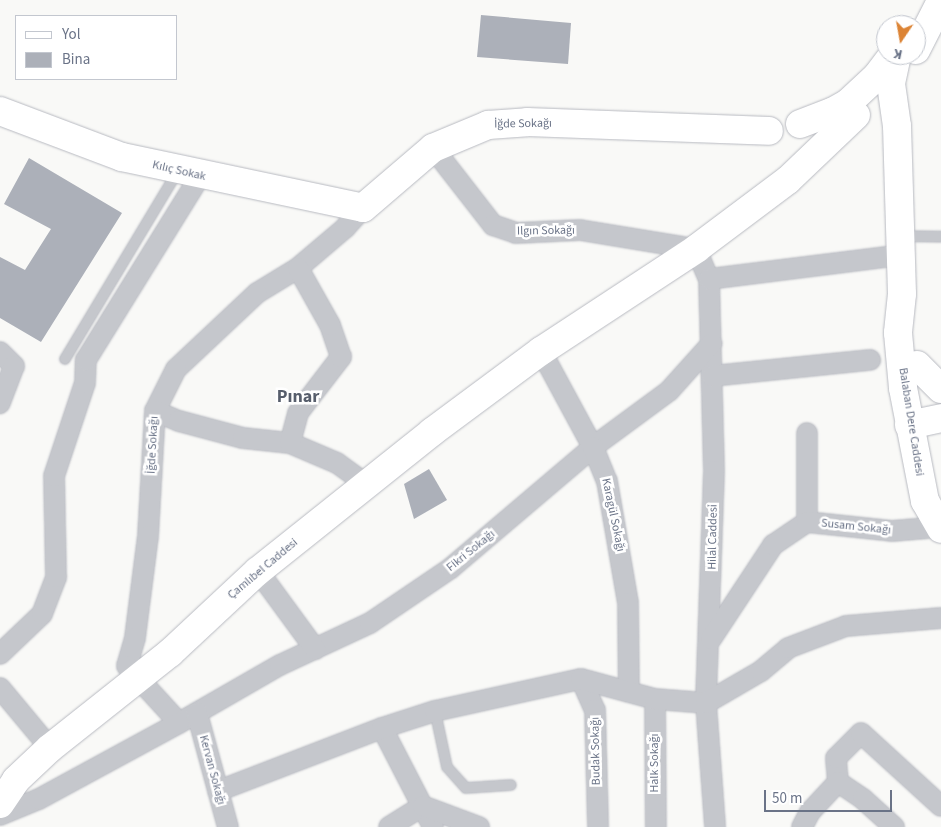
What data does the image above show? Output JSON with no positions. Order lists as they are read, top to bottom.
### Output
{
  "streets": {
    "main road": [
      "İğde Sokağı",
      "Kılıç Sokak",
      "Balaban Dere Caddesi",
      "Çamlıbel Caddesi"
    ],
    "street": [
      "Ilgın Sokağı",
      "Karagül Sokağı",
      "Susam Sokağı",
      "Hilal Caddesi",
      "Fikri Sokağı",
      "Budak Sokağı",
      "Halk Sokağı",
      "Kervan Sokağı"
    ]
  },
  "crossings": [
    ["İğde Sokağı", "Kılıç Sokak"],
    ["İğde Sokağı", "Ilgın Sokağı"],
    ["İğde Sokağı", "Çamlıbel Caddesi"],
    ["Ilgın Sokağı", "Hilal Caddesi"],
    ["Ilgın Sokağı", "Çamlıbel Caddesi"],
    ["Balaban Dere Caddesi", "Susam Sokağı"],
    ["Karagül Sokağı", "Fikri Sokağı"],
    ["Karagül Sokağı", "Çamlıbel Caddesi"],
    ["Susam Sokağı", "Hilal Caddesi"],
    ["Hilal Caddesi", "Fikri Sokağı"],
    ["Hilal Caddesi", "Çamlıbel Caddesi"],
    ["Fikri Sokağı", "Kervan Sokağı"]
  ],
  "districts": ["Pınar"],
  "legend": ["Yol", "Bina"],
  "scale_bar": "50 m",
  "north": "bottom"
}
